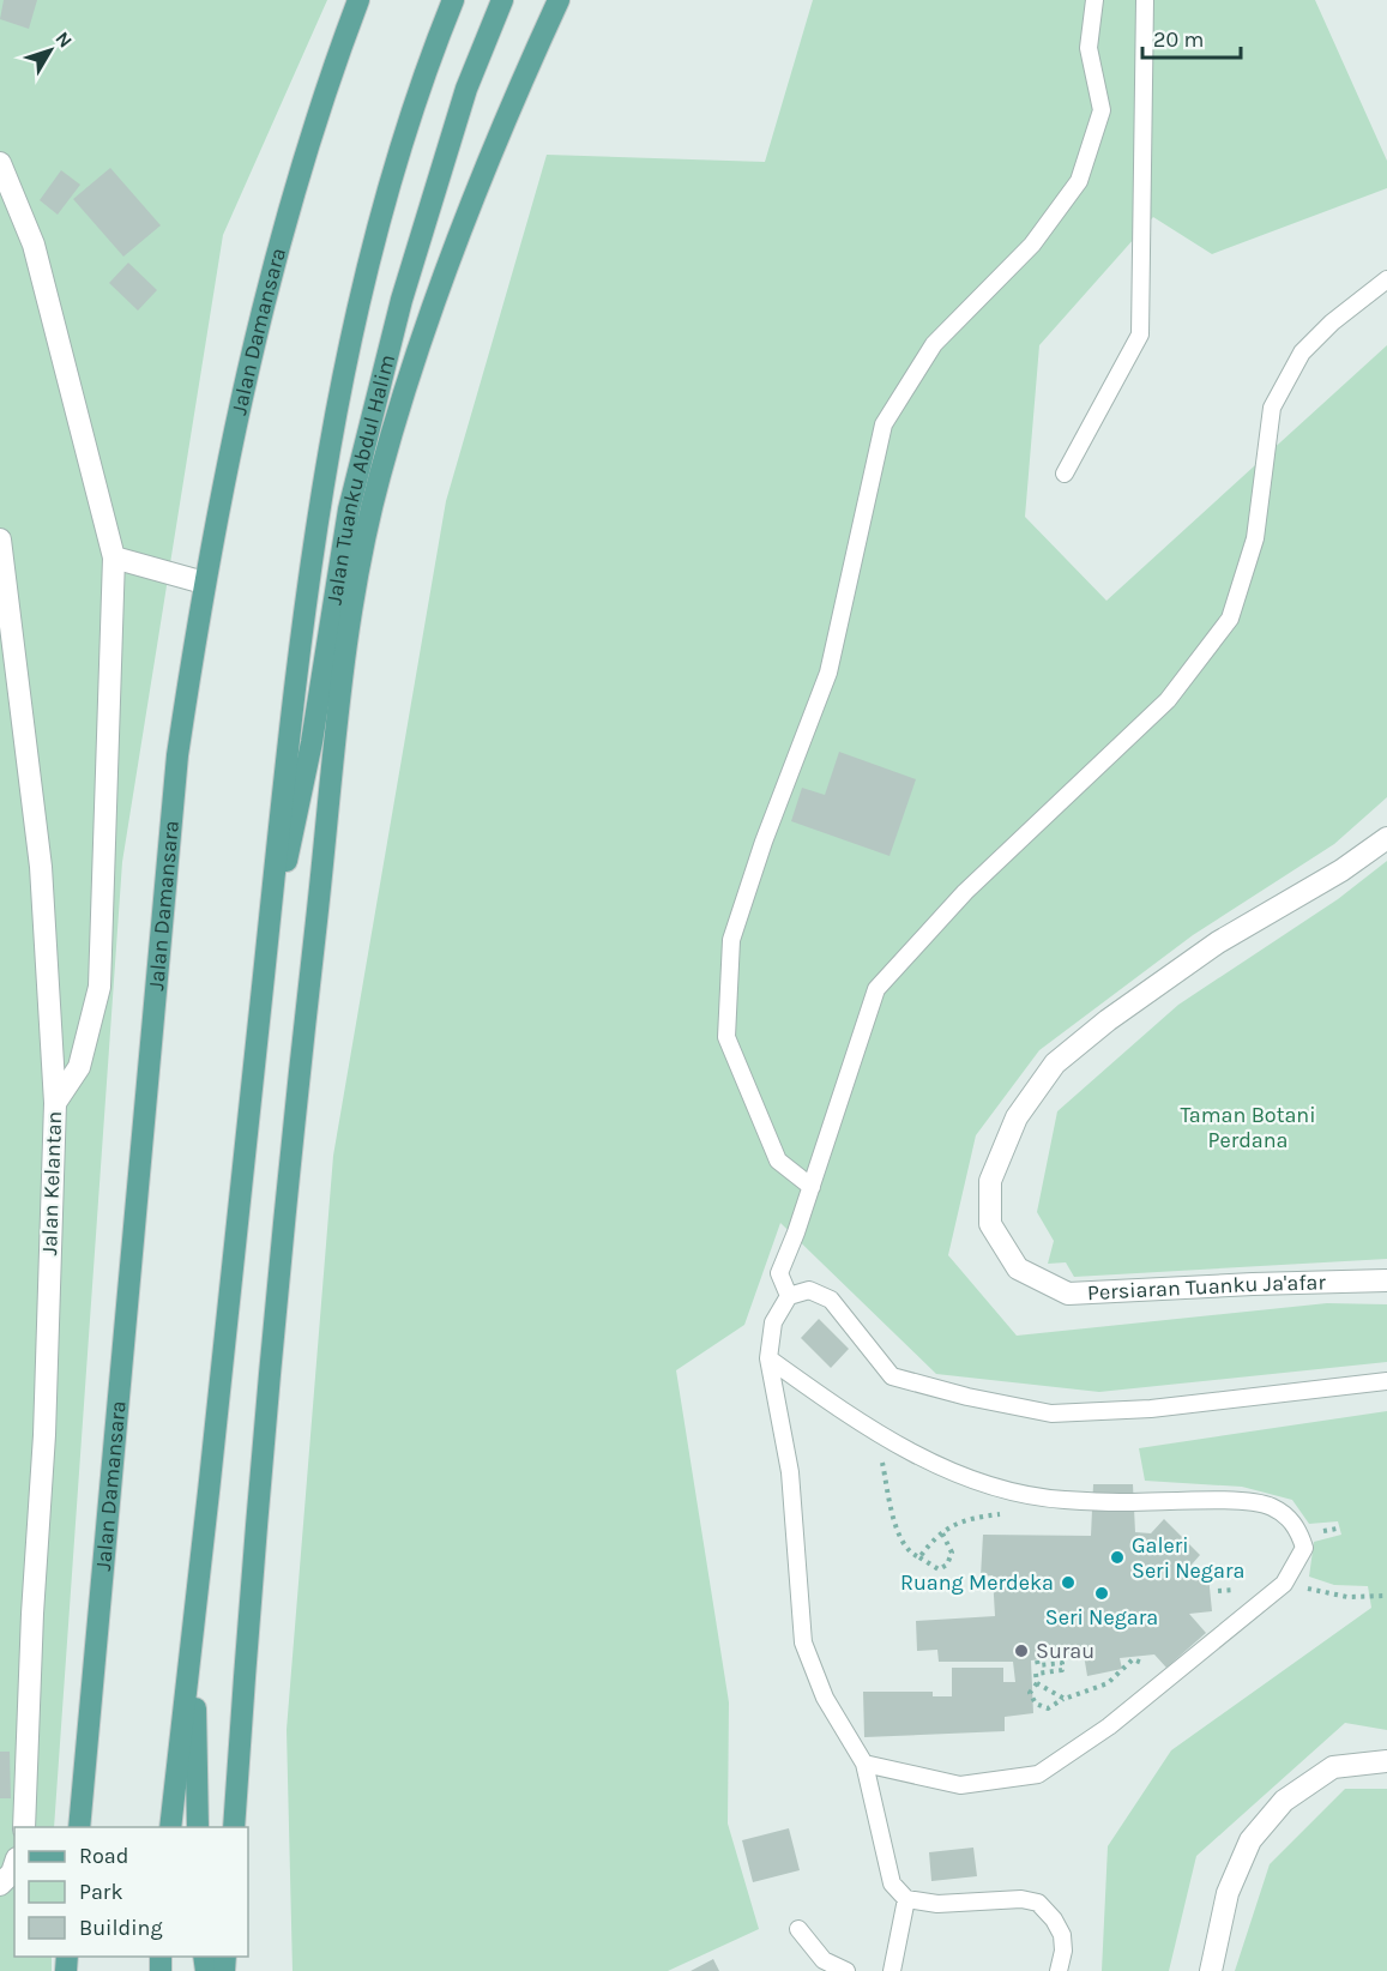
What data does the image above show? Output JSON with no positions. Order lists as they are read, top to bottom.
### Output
{
  "streets": {
    "main road": ["Jalan Damansara", "Jalan Tuanku Abdul Halim"],
    "street": ["Jalan Kelantan", "Persiaran Tuanku Ja'afar"]
  },
  "parks": ["Taman Botani Perdana"],
  "places": [
    "Galeri Seri Negara",
    "Ruang Merdeka",
    "Seri Negara",
    "Surau"
  ],
  "legend": ["Road", "Park", "Building"],
  "scale_bar": "20 m",
  "north": "top right"
}
